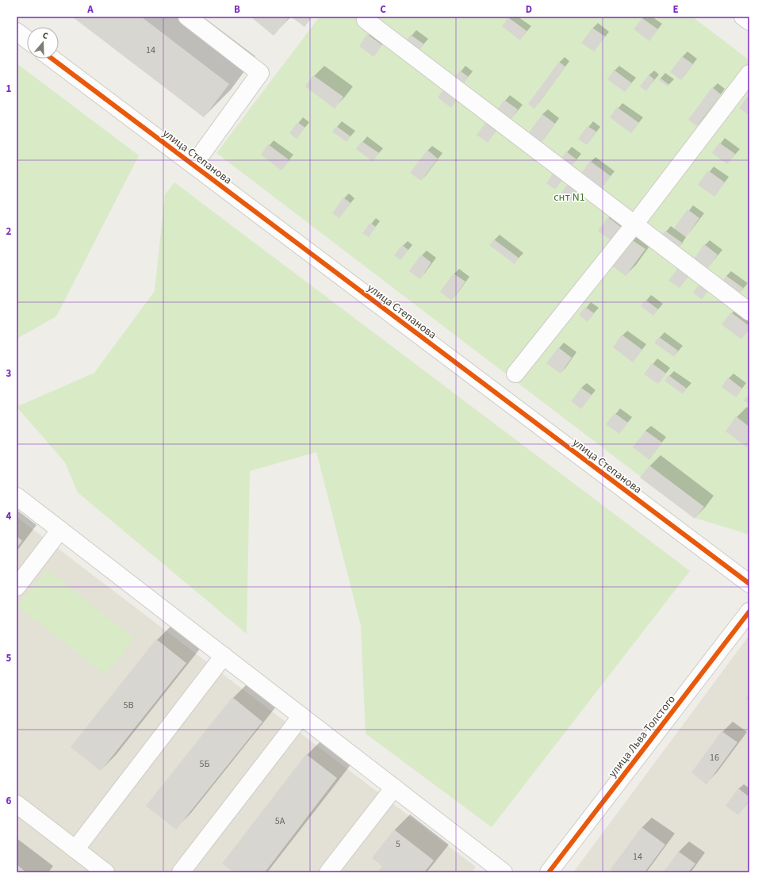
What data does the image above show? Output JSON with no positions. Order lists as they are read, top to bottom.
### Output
{
  "streets": {
    "street": ["улица Степанова", "улица Льва Толстого"]
  },
  "parks": ["снт N1"],
  "house_numbers": [
    "14",
    "5В",
    "16",
    "5Б",
    "5А",
    "5",
    "14"
  ],
  "north": "top",
  "grid": {
    "columns": [
      "A",
      "B",
      "C",
      "D",
      "E"
    ],
    "rows": [
      "1",
      "2",
      "3",
      "4",
      "5",
      "6"
    ]
  }
}
